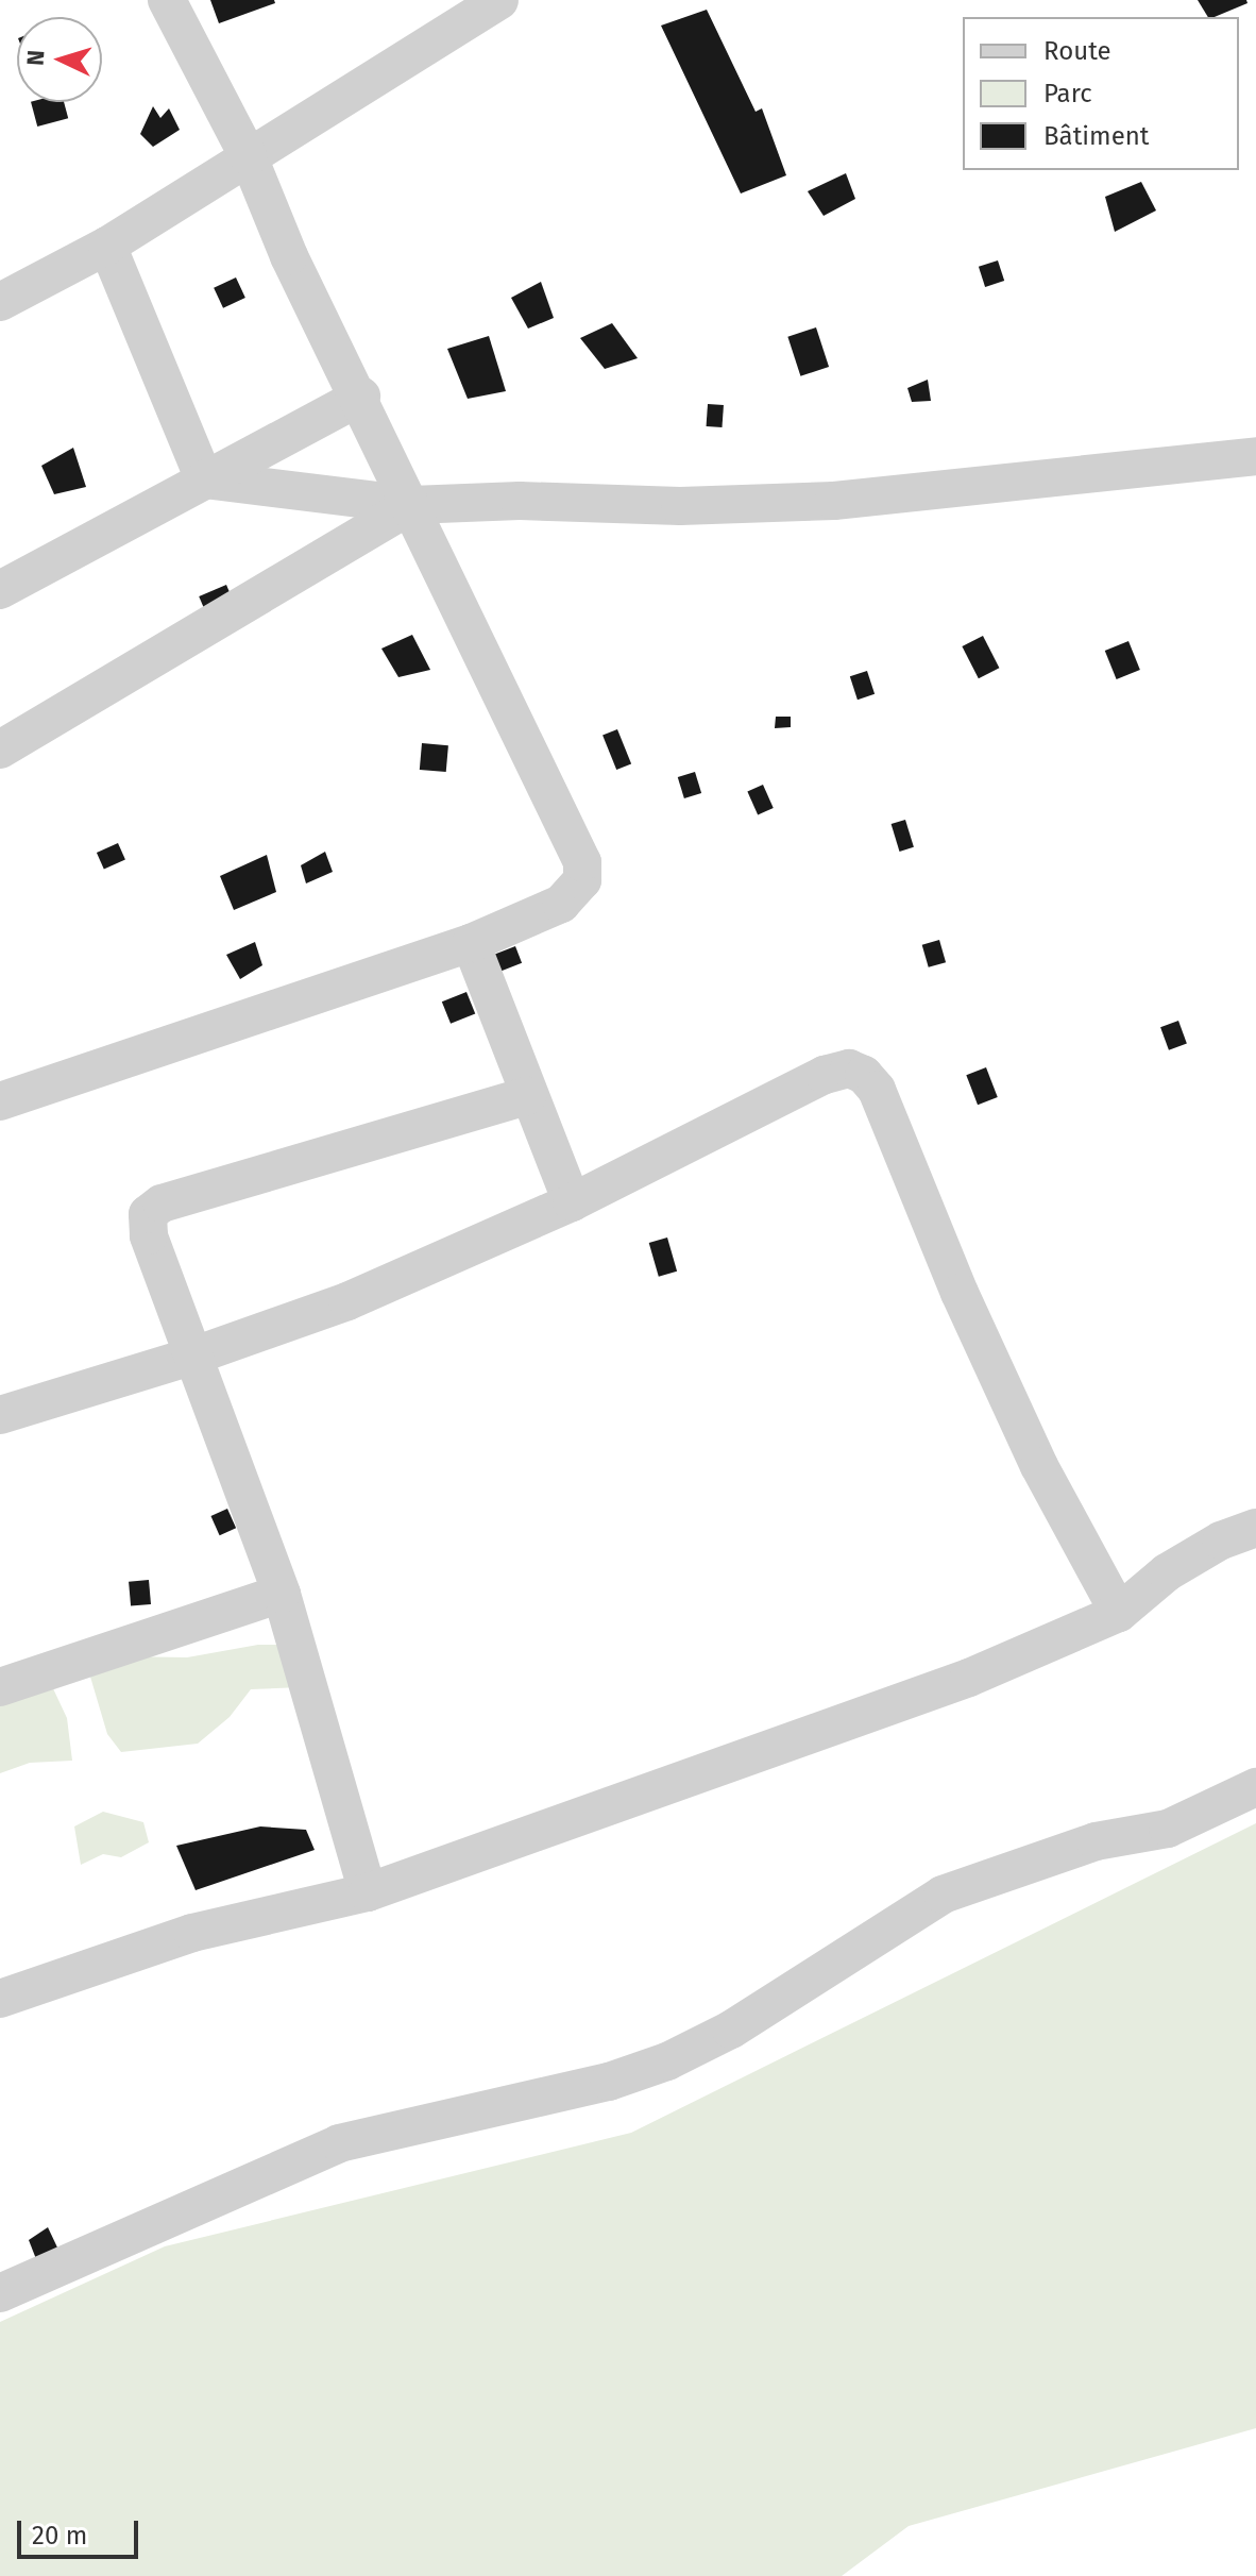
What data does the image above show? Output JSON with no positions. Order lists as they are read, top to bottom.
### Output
{
  "legend": ["Route", "Parc", "Bâtiment"],
  "scale_bar": "20 m",
  "north": "left"
}
